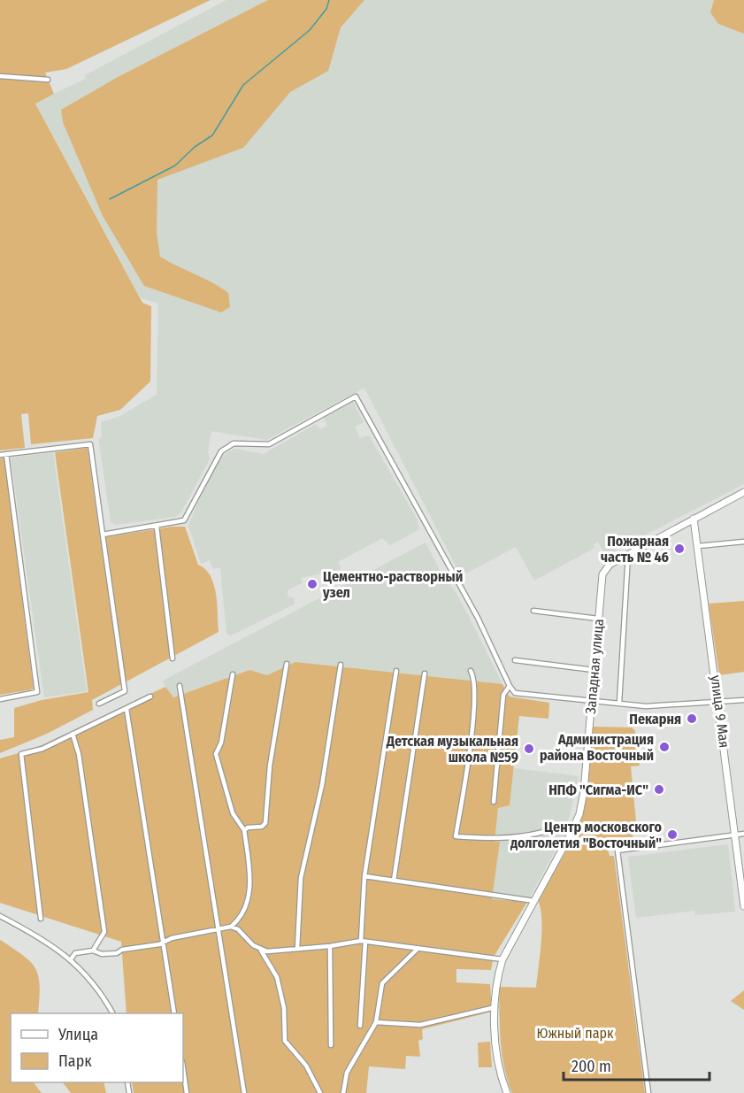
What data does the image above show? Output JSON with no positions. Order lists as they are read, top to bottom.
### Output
{
  "streets": {
    "street": ["Западная улица", "улица 9 Мая"]
  },
  "crossings": [
    ["Западная улица", "улица 9 Мая"]
  ],
  "parks": ["Южный парк"],
  "places": [
    "Пожарная часть № 46",
    "Цементно-растворный узел",
    "Пекарня",
    "Администрация района Восточный",
    "Детская музыкальная школа №59",
    "НПФ \"Сигма-ИС\"",
    "Центр московского долголетия \"Восточный\""
  ],
  "legend": ["Улица", "Парк"],
  "scale_bar": "200 m"
}
